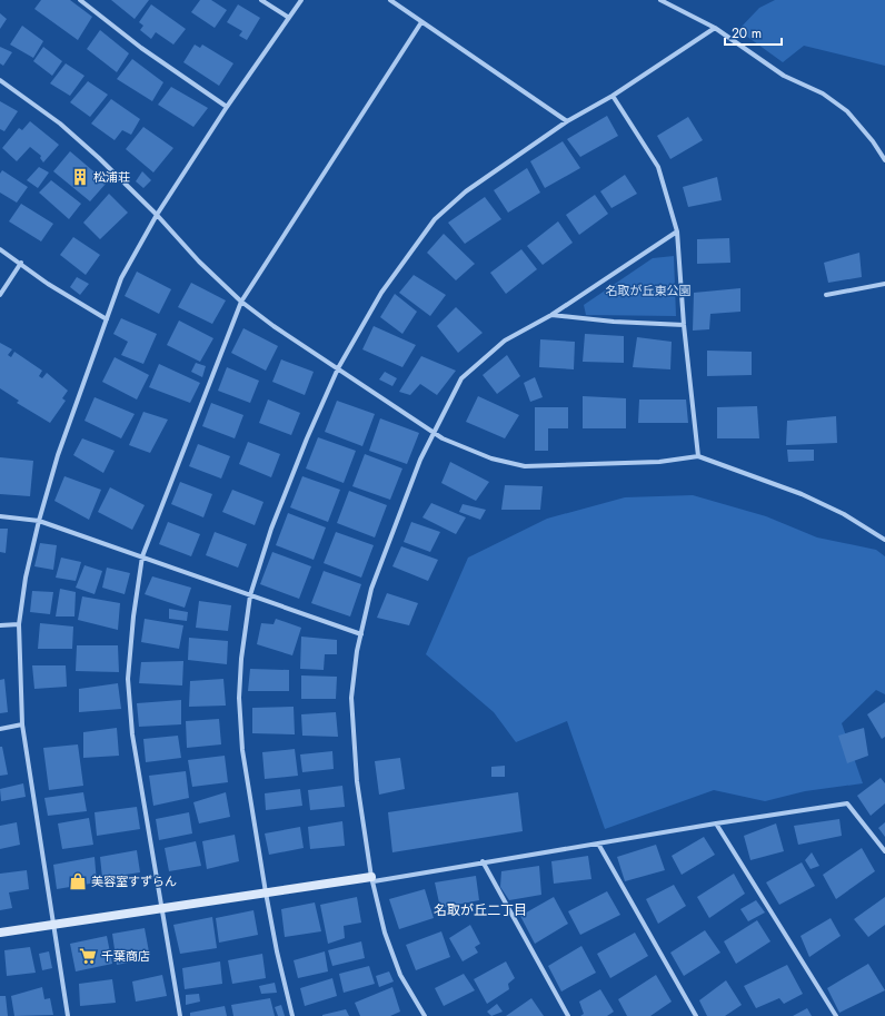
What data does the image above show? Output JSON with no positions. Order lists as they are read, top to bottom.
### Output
{
  "districts": ["名取が丘二丁目"],
  "parks": ["名取が丘東公園"],
  "places": {
    "building": ["松浦荘"],
    "shop": ["美容室すずらん"],
    "supermarket": ["千葉商店"]
  },
  "scale_bar": "20 m"
}
